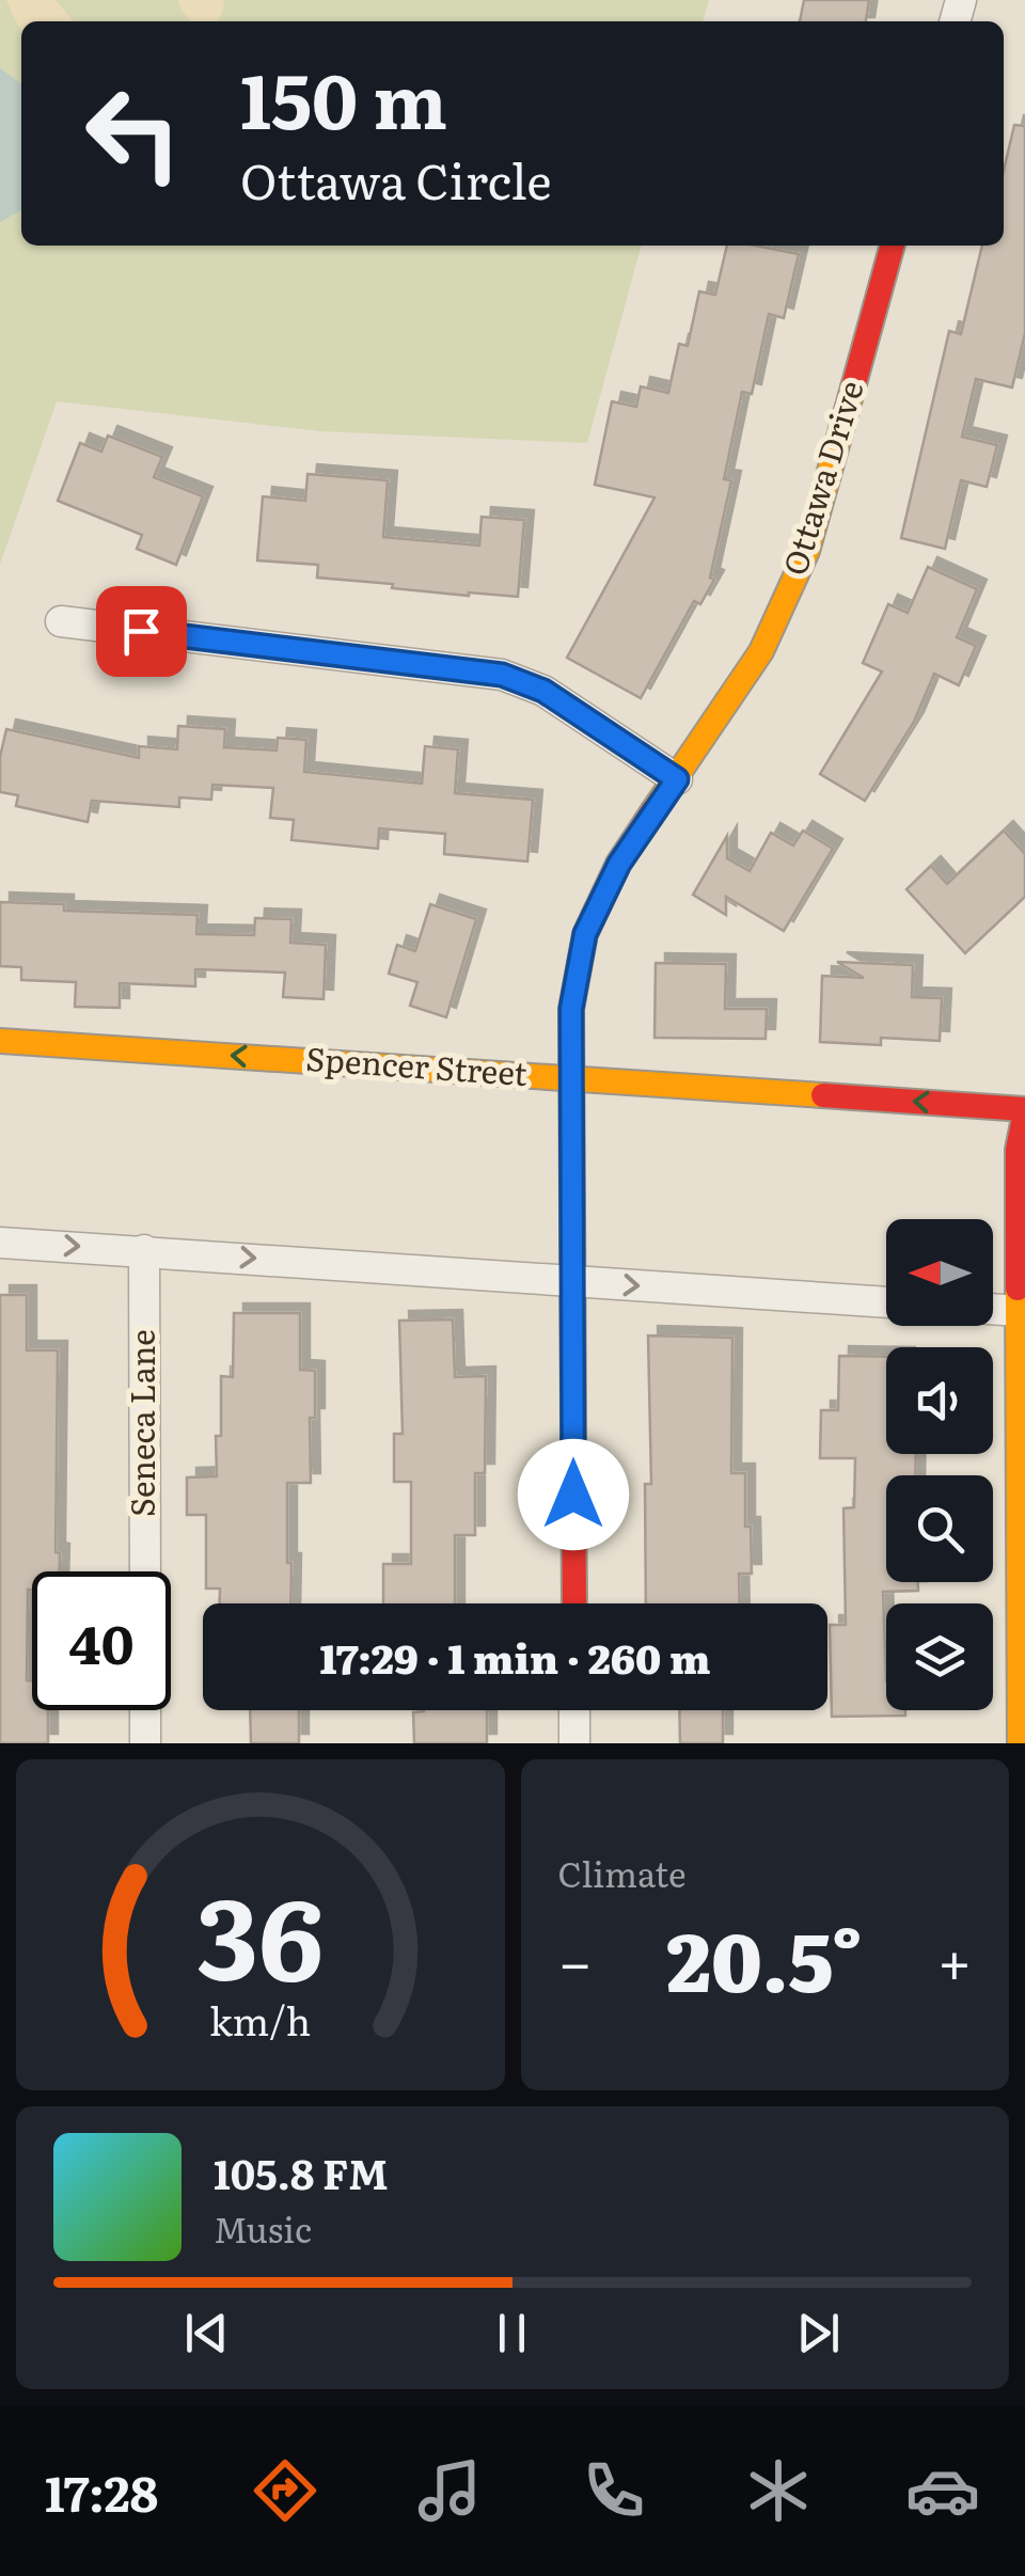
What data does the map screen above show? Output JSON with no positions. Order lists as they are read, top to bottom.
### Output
{
  "streets": {
    "street": ["Ottawa Drive", "Spencer Street", "Seneca Lane"]
  },
  "crossings": [
    ["Ottawa Drive", "Spencer Street"]
  ],
  "north": "left",
  "page": {
    "turn": ["150 m", "Ottawa Circle"],
    "limit": "40",
    "trip": "17:29 · 1 min · 260 m",
    "tile": "Climate",
    "heat": ["−", "20.5°", "+"],
    "song": ["105.8 FM", "Music"],
    "tabs": "17:28",
    "gauge": ["36", "km/h"]
  }
}
